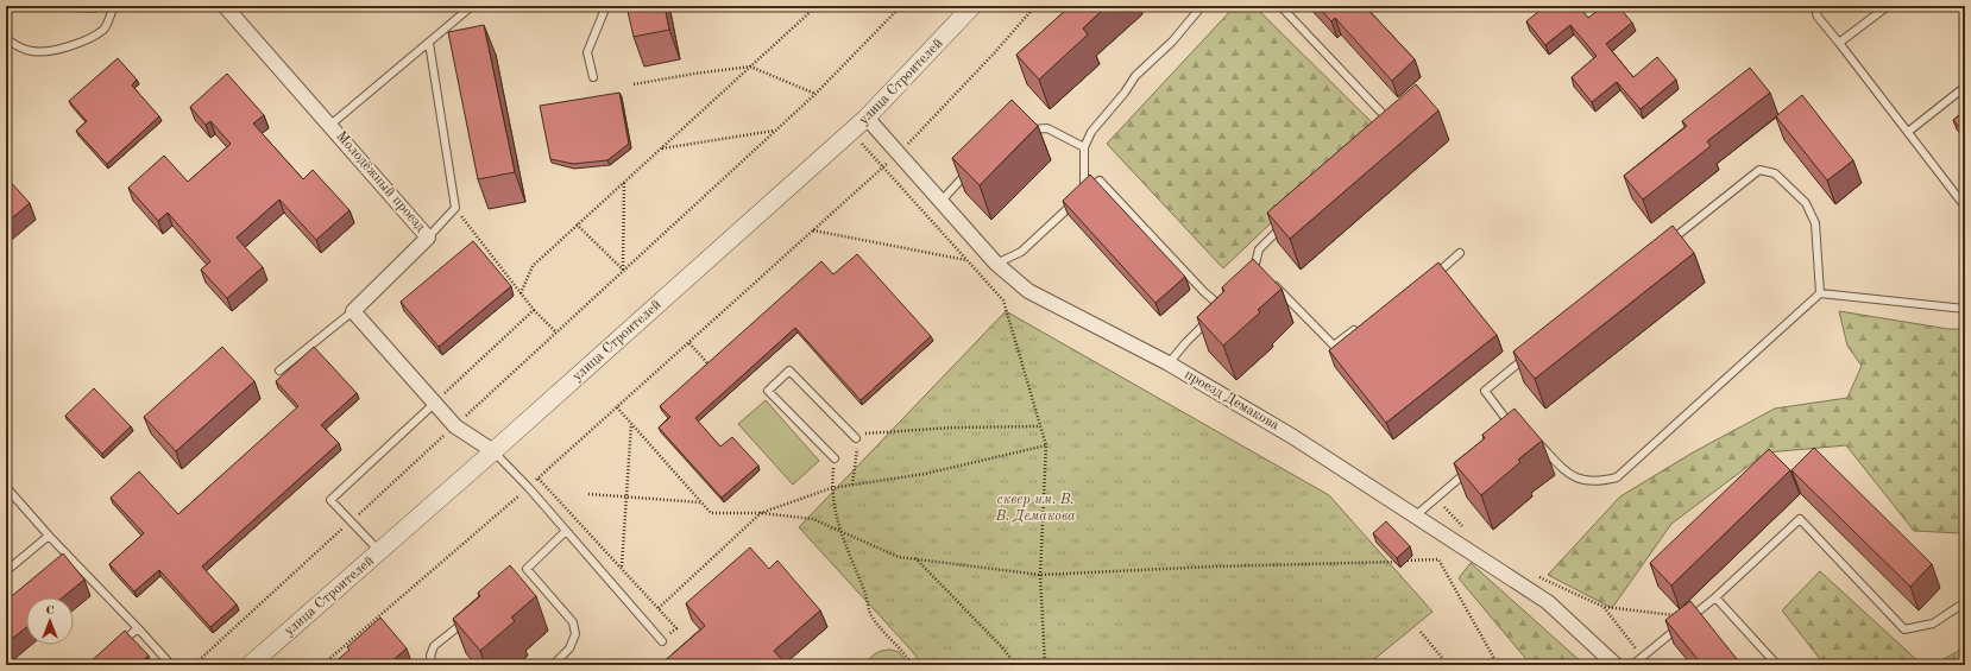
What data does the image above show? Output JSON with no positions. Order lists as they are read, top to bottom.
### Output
{
  "streets": {
    "street": ["улица Строителей", "Молодёжный проезд", "проезд Демакова"]
  },
  "crossings": [
    ["улица Строителей", "проезд Демакова"]
  ],
  "parks": ["сквер им. В. В. Демакова"],
  "north": "top"
}
